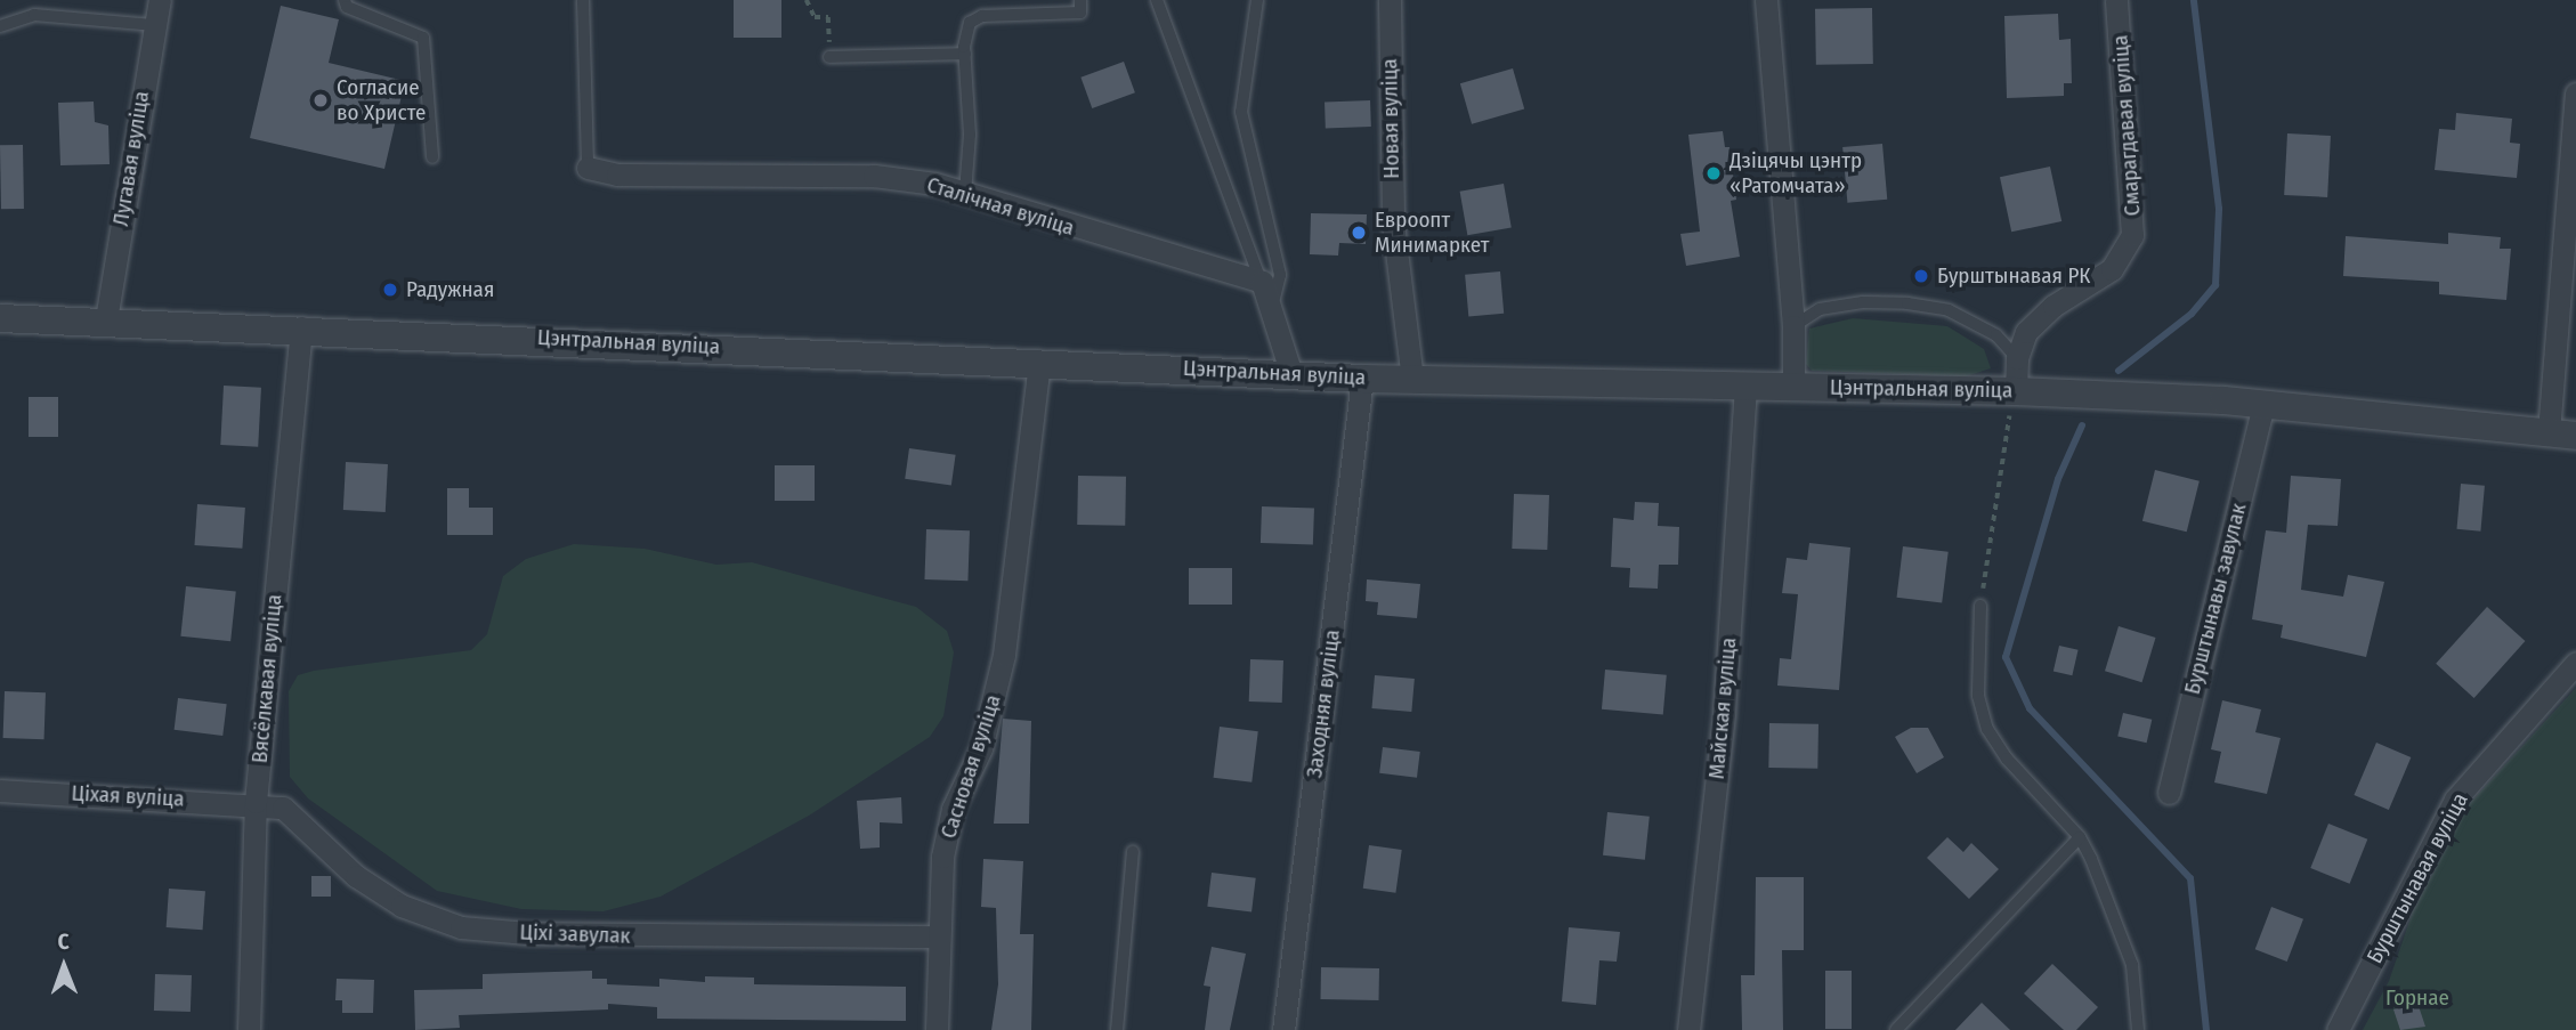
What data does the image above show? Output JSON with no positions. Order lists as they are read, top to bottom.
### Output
{
  "streets": {
    "street": [
      "Новая вуліца",
      "Смарагдавая вуліца",
      "Лугавая вуліца",
      "Сталічная вуліца",
      "Цэнтральная вуліца",
      "Бурштынавы завулак",
      "Вясёлкавая вуліца",
      "Заходняя вуліца",
      "Майская вуліца",
      "Сасновая вуліца",
      "Ціхая вуліца",
      "Бурштынавая вуліца",
      "Ціхі завулак"
    ]
  },
  "crossings": [
    ["Новая вуліца", "Цэнтральная вуліца"],
    ["Смарагдавая вуліца", "Цэнтральная вуліца"],
    ["Лугавая вуліца", "Цэнтральная вуліца"],
    ["Цэнтральная вуліца", "Бурштынавы завулак"],
    ["Цэнтральная вуліца", "Вясёлкавая вуліца"],
    ["Цэнтральная вуліца", "Заходняя вуліца"],
    ["Цэнтральная вуліца", "Майская вуліца"],
    ["Цэнтральная вуліца", "Сасновая вуліца"],
    ["Вясёлкавая вуліца", "Ціхая вуліца"],
    ["Вясёлкавая вуліца", "Ціхі завулак"],
    ["Сасновая вуліца", "Ціхі завулак"],
    ["Ціхая вуліца", "Ціхі завулак"]
  ],
  "parks": ["Горнае"],
  "places": [
    "Согласие во Христе",
    "Дзіцячы цэнтр «Ратомчата»",
    "Евроопт Минимаркет",
    "Бурштынавая РК",
    "Радужная"
  ],
  "north": "top"
}
